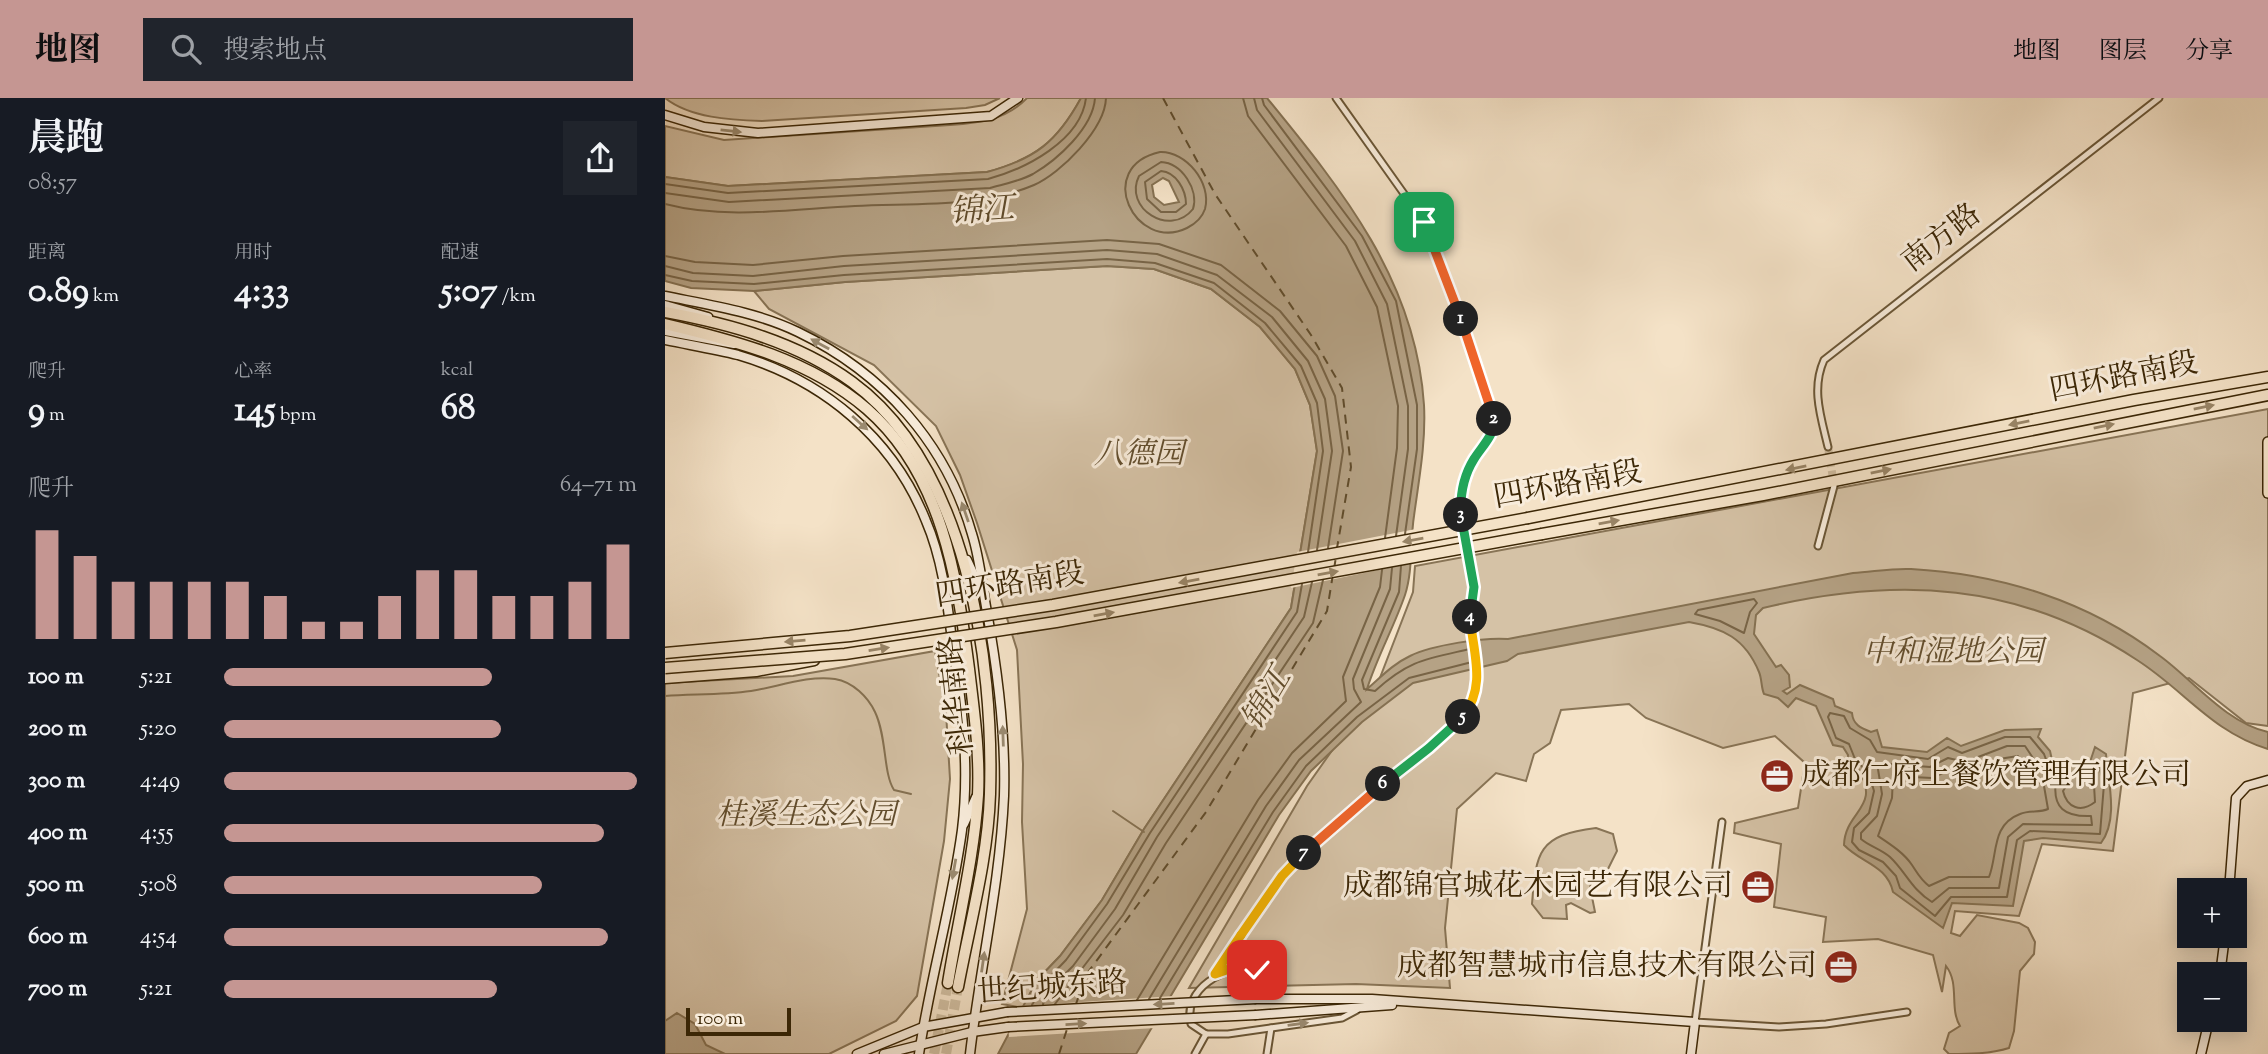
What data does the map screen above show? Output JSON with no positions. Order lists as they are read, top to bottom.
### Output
{
  "streets": {
    "highway": ["四环路南段", "科华南路"],
    "main road": ["世纪城东路"],
    "street": ["南方路"]
  },
  "water": ["锦江"],
  "parks": ["八德园", "中和湿地公园", "桂溪生态公园"],
  "places": {
    "office": ["成都仁府上餐饮管理有限公司", "成都锦官城花木园艺有限公司", "成都智慧城市信息技术有限公司"]
  },
  "scale_bar": "100 m",
  "page": {
    "header": "地图",
    "search": "搜索地点",
    "nav": ["地图", "图层", "分享"],
    "heading": ["晨跑", "08:57"],
    "stats": [
      ["距离", "0.89 km"],
      ["用时", "4:33"],
      ["配速", "5:07 /km"],
      ["爬升", "9 m"],
      ["心率", "145 bpm"],
      ["kcal", "68"]
    ],
    "pins": [
      "1",
      "2",
      "3",
      "4",
      "5",
      "6",
      "7"
    ],
    "chart": ["爬升", "64–71 m"],
    "list": [
      {
        "name": "100 m",
        "note": "5:21"
      },
      {
        "name": "200 m",
        "note": "5:20"
      },
      {
        "name": "300 m",
        "note": "4:49"
      },
      {
        "name": "400 m",
        "note": "4:55"
      },
      {
        "name": "500 m",
        "note": "5:08"
      },
      {
        "name": "600 m",
        "note": "4:54"
      },
      {
        "name": "700 m",
        "note": "5:21"
      }
    ],
    "map_buttons": ["+", "−"],
    "scale": "100 m"
  }
}
